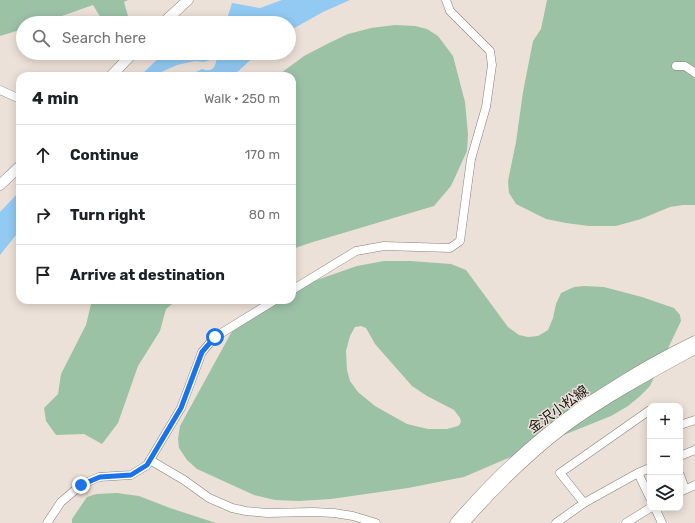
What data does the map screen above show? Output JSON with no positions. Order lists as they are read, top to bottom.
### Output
{
  "streets": {
    "main road": ["金沢小松線"]
  },
  "page": {
    "search": "Search here",
    "heading": ["4 min", "Walk · 250 m"],
    "list": [
      ["Continue", "170 m"],
      ["Turn right", "80 m"],
      "Arrive at destination"
    ],
    "map_buttons": ["+", "−"]
  }
}
